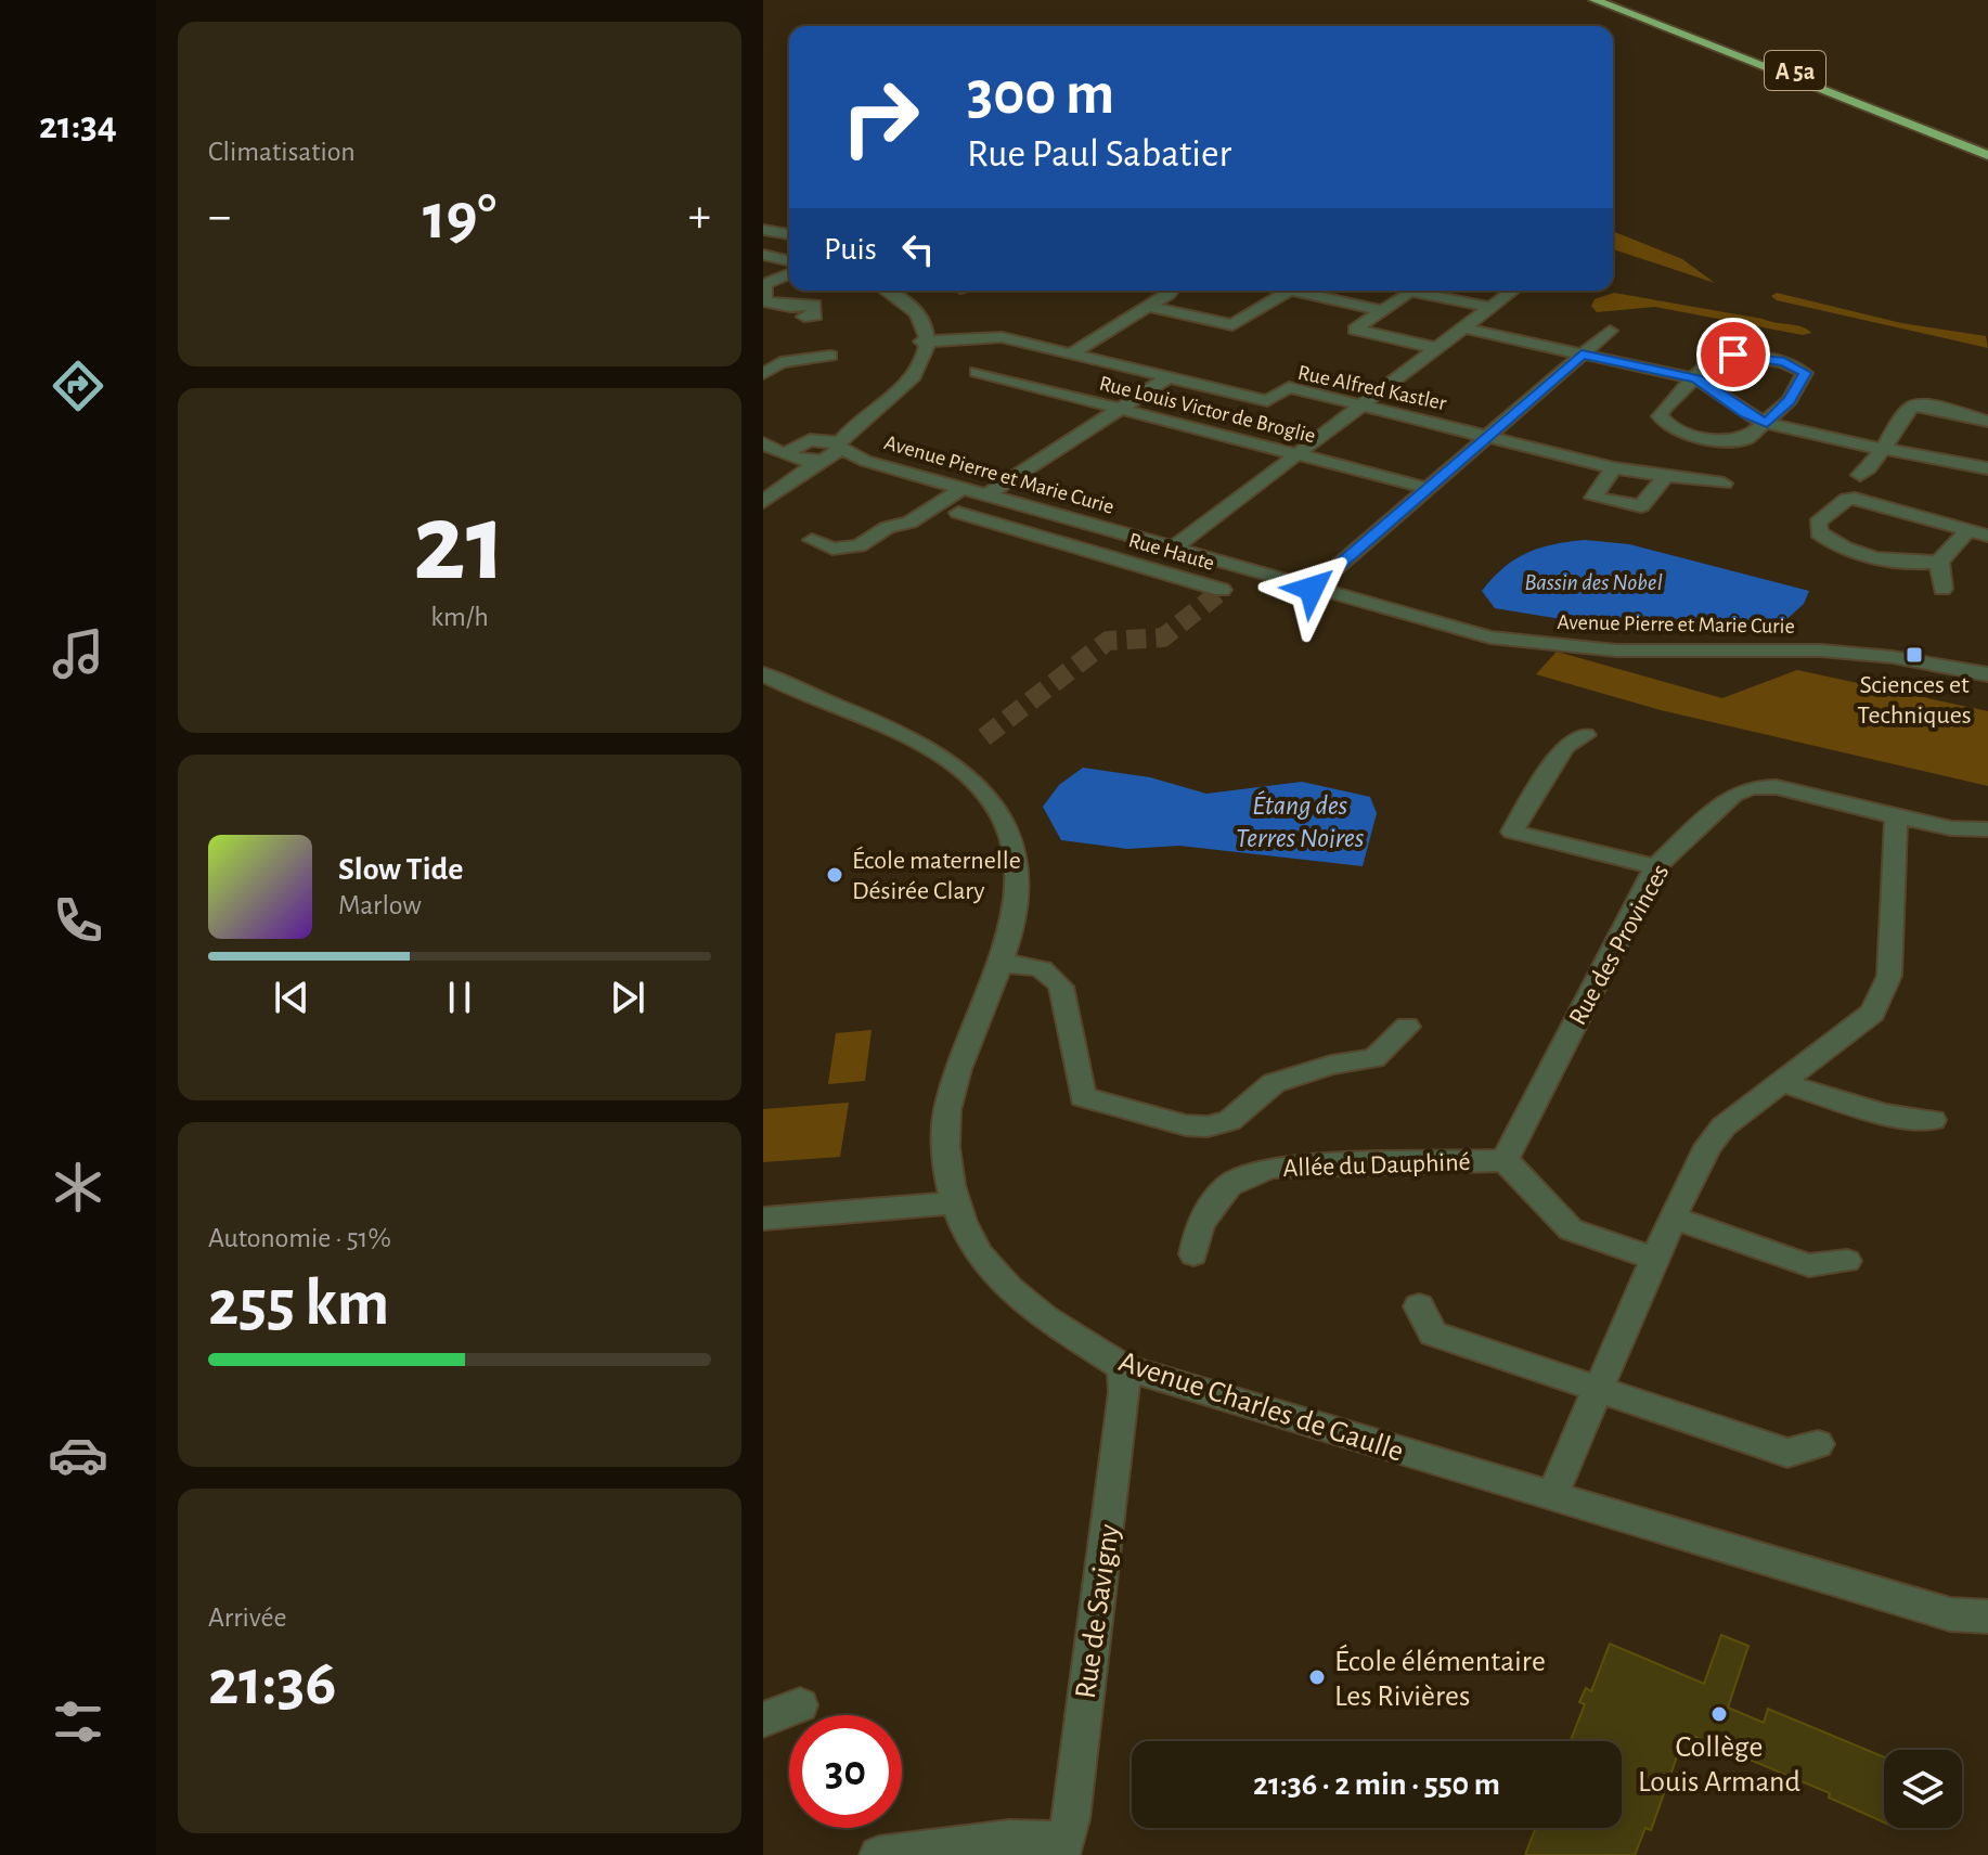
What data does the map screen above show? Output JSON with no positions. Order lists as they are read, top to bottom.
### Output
{
  "streets": {
    "highway": ["A 5a"],
    "street": [
      "Rue Alfred Kastler",
      "Rue Louis Victor de Broglie",
      "Avenue Pierre et Marie Curie",
      "Rue Haute",
      "Rue des Provinces",
      "Allée du Dauphiné",
      "Avenue Charles de Gaulle",
      "Rue de Savigny"
    ]
  },
  "crossings": [
    ["Avenue Pierre et Marie Curie", "Rue Haute"],
    ["Rue des Provinces", "Allée du Dauphiné"],
    ["Avenue Charles de Gaulle", "Rue de Savigny"]
  ],
  "water": ["Bassin des Nobel", "Étang des Terres Noires"],
  "places": {
    "transit": ["Sciences et Techniques"],
    "other": ["École maternelle Désirée Clary", "École élémentaire Les Rivières", "Collège Louis Armand"]
  },
  "page": {
    "tabs": "21:34",
    "tile": [
      "Climatisation",
      ["21", "km/h"],
      ["Autonomie · 51%", "255 km"],
      ["Arrivée", "21:36"]
    ],
    "turn": ["300 m", "Rue Paul Sabatier"],
    "heat": ["−", "19°", "+"],
    "then": "Puis",
    "song": ["Slow Tide", "Marlow"],
    "limit": "30",
    "trip": "21:36 · 2 min · 550 m"
  }
}
